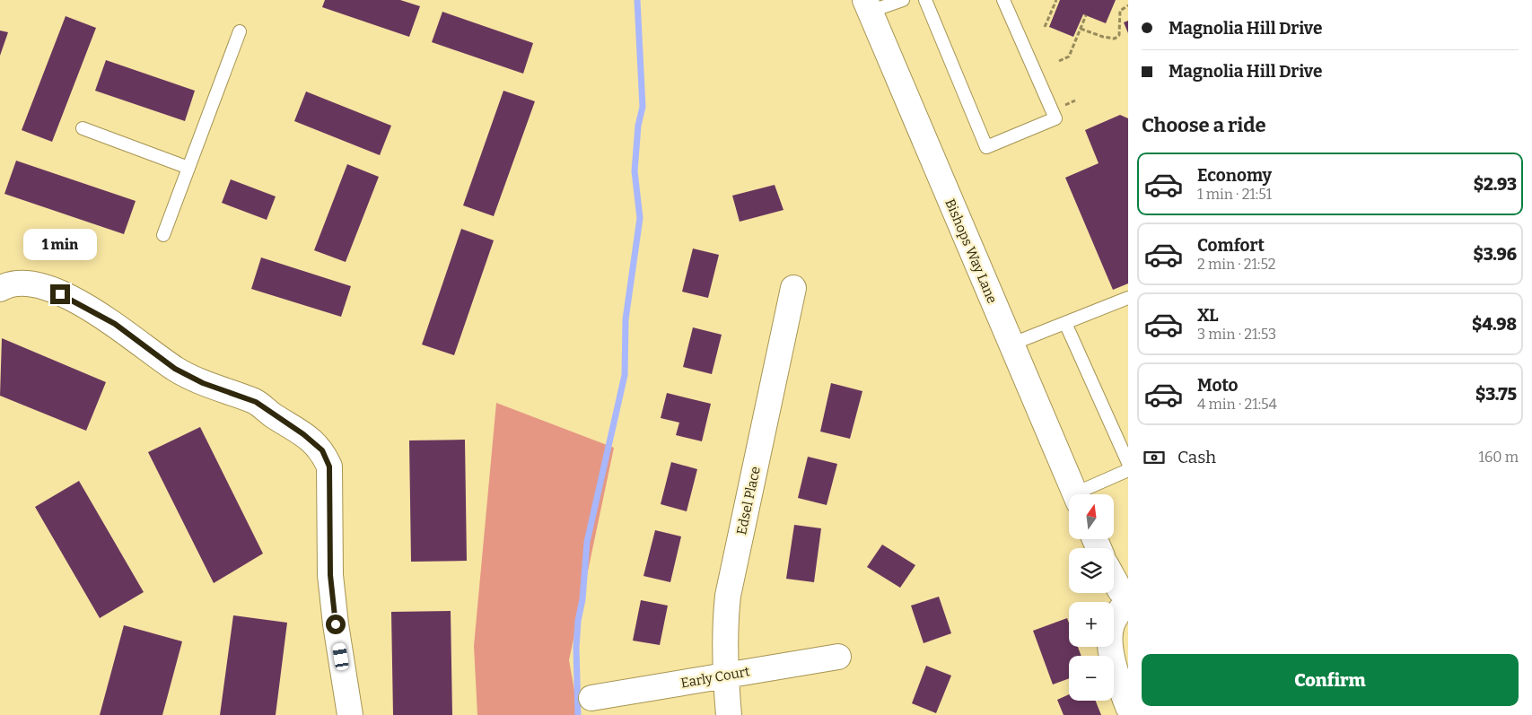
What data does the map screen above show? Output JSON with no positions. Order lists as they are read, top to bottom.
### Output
{
  "streets": {
    "street": ["Bishops Way Lane", "Edsel Place", "Early Court"]
  },
  "crossings": [
    ["Edsel Place", "Early Court"]
  ],
  "north": "top",
  "page": {
    "banner": ["Magnolia Hill Drive", "Magnolia Hill Drive"],
    "heading": "Choose a ride",
    "list": [
      {
        "name": "Economy",
        "note": "1 min · 21:51",
        "value": "$2.93"
      },
      {
        "name": "Comfort",
        "note": "2 min · 21:52",
        "value": "$3.96"
      },
      {
        "name": "XL",
        "note": "3 min · 21:53",
        "value": "$4.98"
      },
      {
        "name": "Moto",
        "note": "4 min · 21:54",
        "value": "$3.75"
      }
    ],
    "bubble": "1 min",
    "pay": ["Cash", "160 m"],
    "map_buttons": ["+", "−"],
    "buttons": "Confirm"
  }
}
